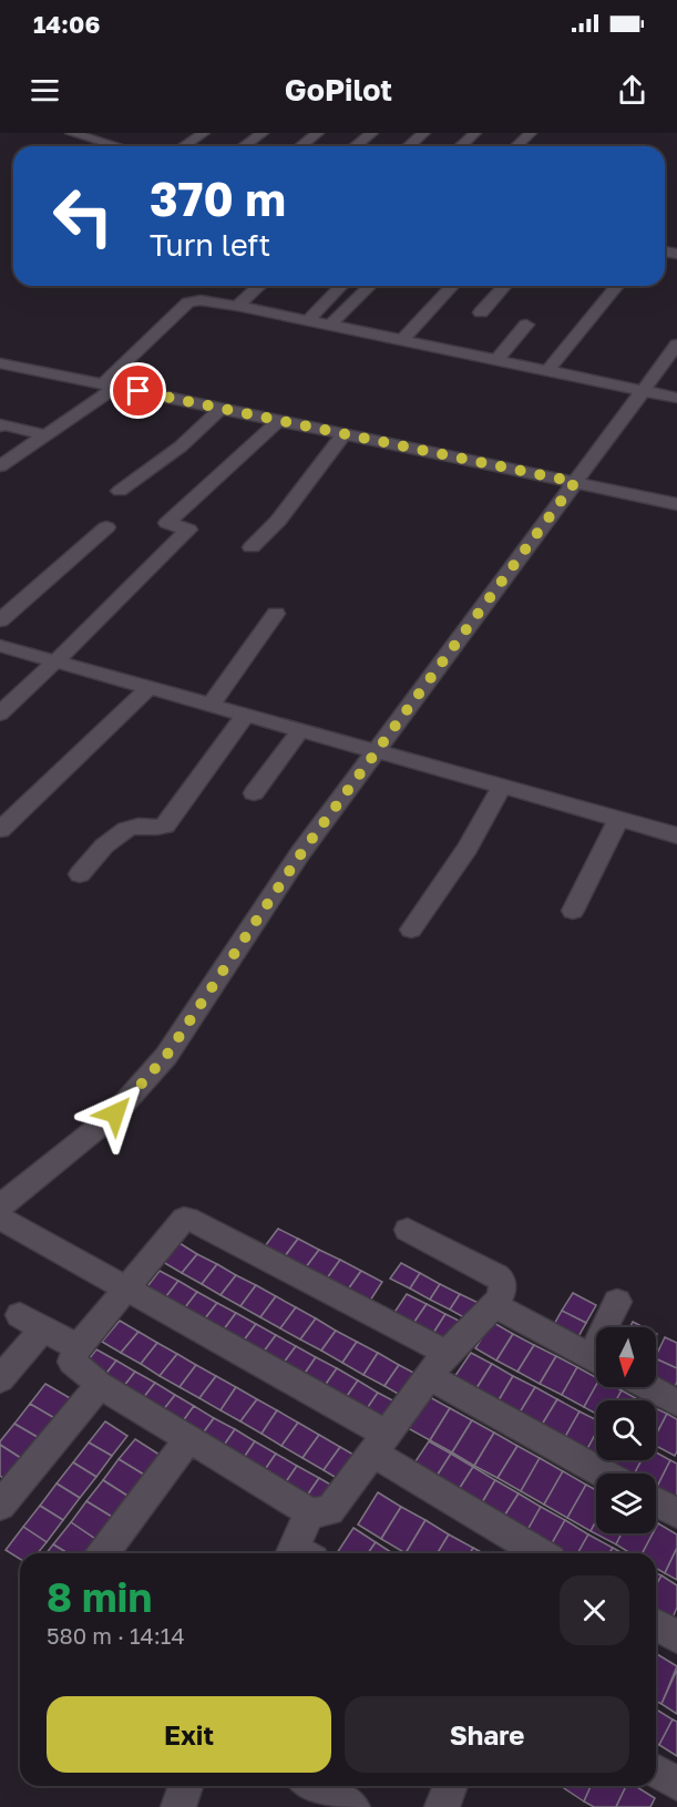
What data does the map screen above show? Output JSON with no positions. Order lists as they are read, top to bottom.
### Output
{
  "north": "bottom",
  "page": {
    "status": "14:06",
    "header": "GoPilot",
    "turn": ["370 m", "Turn left"],
    "heading": ["8 min", "580 m · 14:14"],
    "buttons": ["Exit", "Share"]
  }
}
